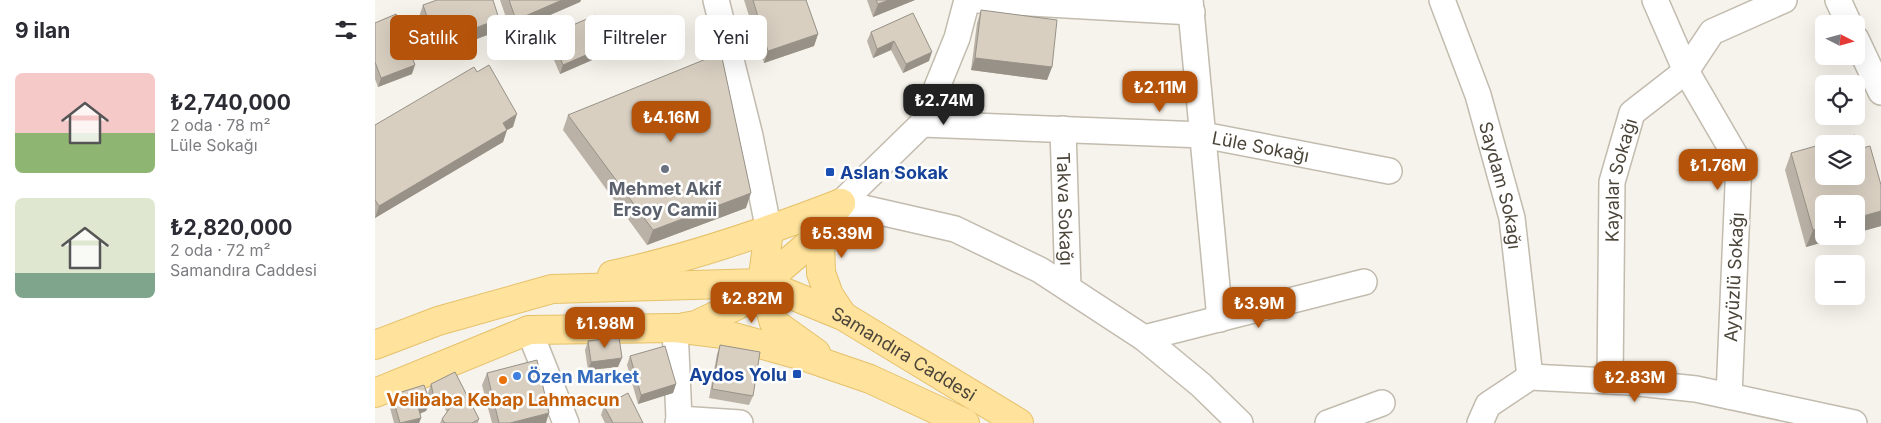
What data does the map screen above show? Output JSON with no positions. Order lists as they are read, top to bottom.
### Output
{
  "streets": {
    "main road": ["Samandıra Caddesi"],
    "street": [
      "Lüle Sokağı",
      "Kayalar Sokağı",
      "Saydam Sokağı",
      "Takva Sokağı",
      "Ayyüzlü Sokağı"
    ]
  },
  "crossings": [
    ["Lüle Sokağı", "Takva Sokağı"],
    ["Kayalar Sokağı", "Ayyüzlü Sokağı"]
  ],
  "places": {
    "other": ["Mehmet Akif Ersoy Camii", "Özen Market", "Velibaba Kebap Lahmacun"],
    "transit": ["Aslan Sokak", "Aydos Yolu"]
  },
  "north": "right",
  "page": {
    "heading": "9 ilan",
    "map_buttons": ["+", "−"],
    "chip": [
      "Satılık",
      "Kiralık",
      "Filtreler",
      "Yeni"
    ],
    "list": [
      {
        "name": "₺2,740,000",
        "note": "2 oda · 78 m² · Lüle Sokağı"
      },
      {
        "name": "₺2,820,000",
        "note": "2 oda · 72 m² · Samandıra Caddesi"
      }
    ],
    "price": [
      "₺2.11M",
      "₺2.74M",
      "₺4.16M",
      "₺1.76M",
      "₺5.39M",
      "₺2.82M",
      "₺3.9M",
      "₺1.98M",
      "₺2.83M"
    ]
  }
}
